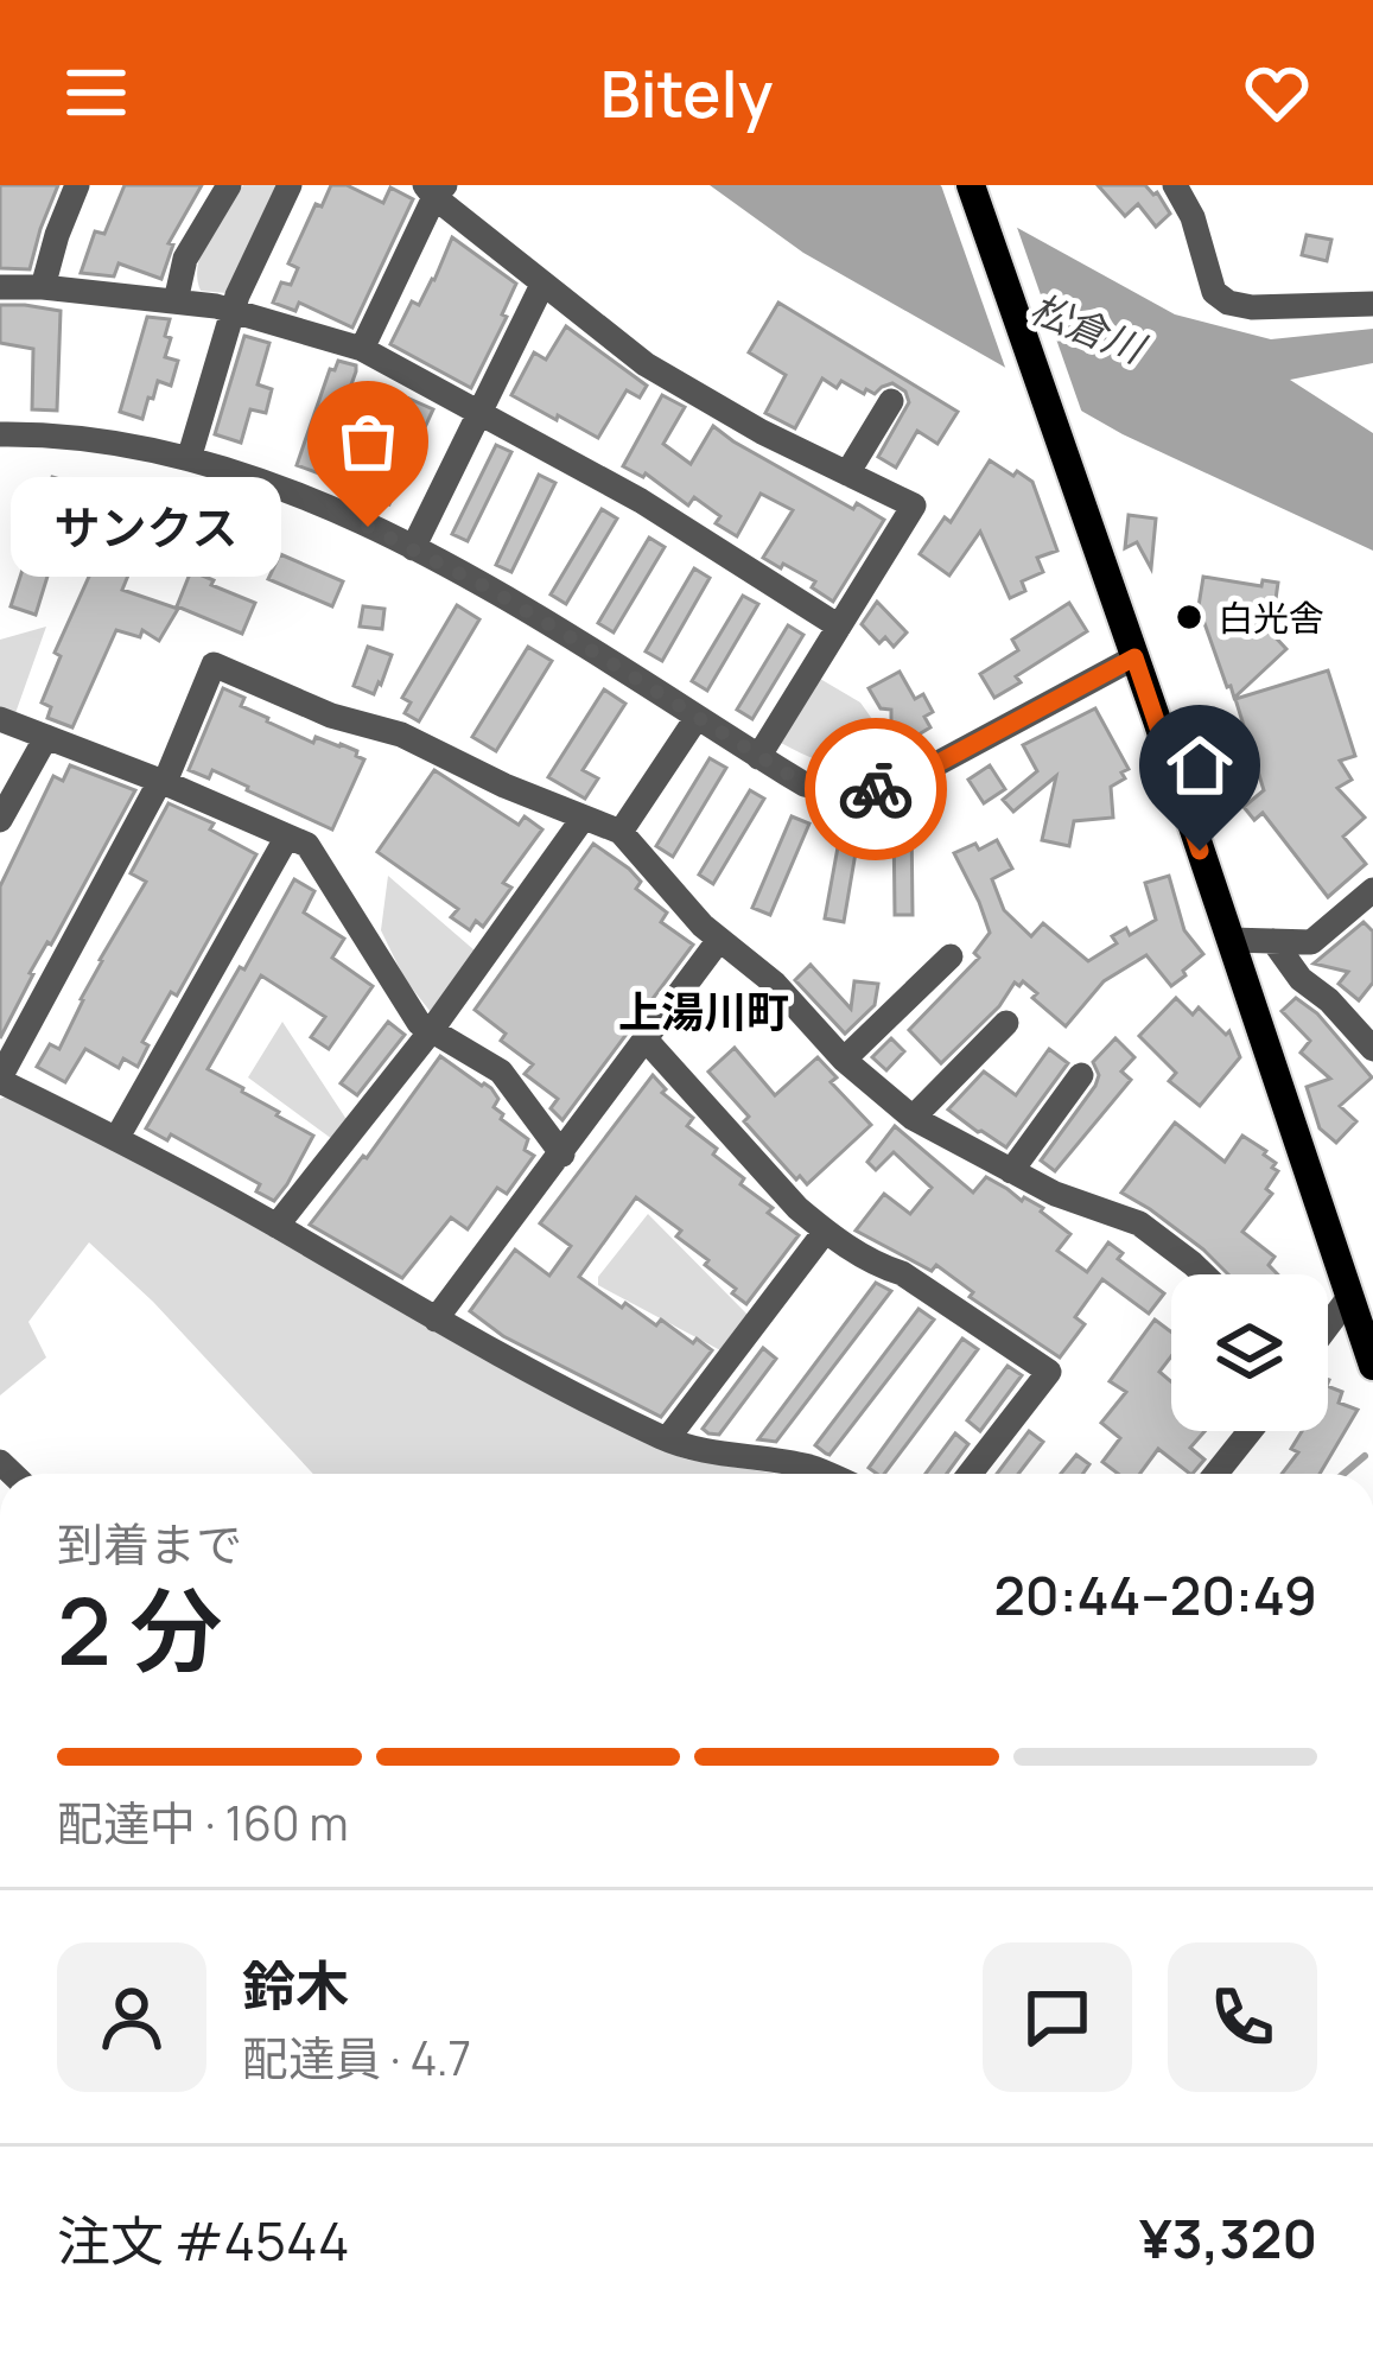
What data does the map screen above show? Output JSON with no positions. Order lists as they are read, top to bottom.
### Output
{
  "districts": ["上湯川町"],
  "water": ["松倉川"],
  "places": ["サンクス", "白光舎"],
  "page": {
    "header": "Bitely",
    "bubble": "サンクス",
    "heading": ["2 分", "到着まで", "20:44–20:49"],
    "panel": [
      "鈴木",
      "配達員 · 4.7",
      "注文 #4544",
      "¥3,320"
    ],
    "bar": "配達中 · 160 m"
  }
}
